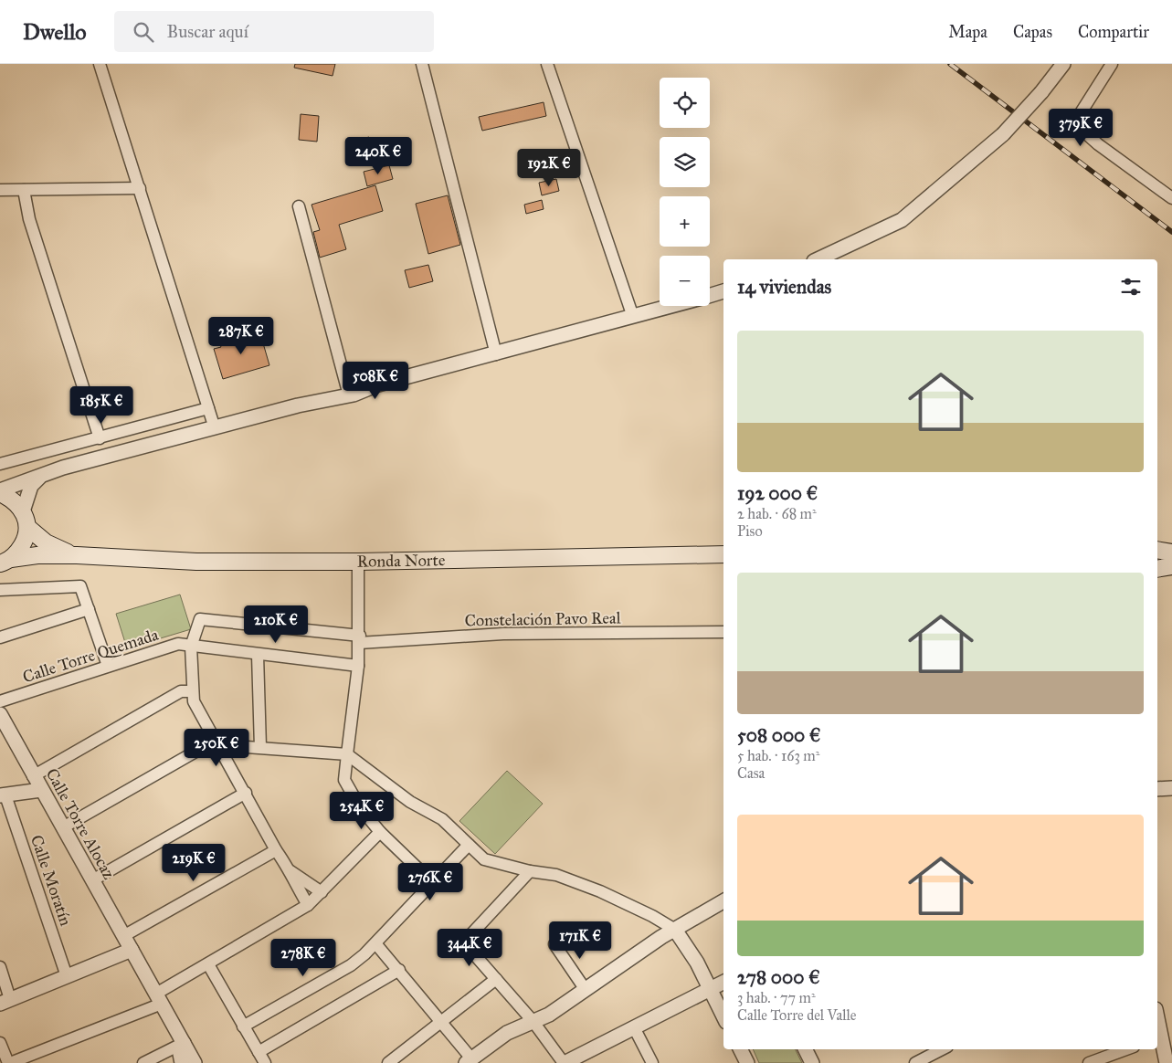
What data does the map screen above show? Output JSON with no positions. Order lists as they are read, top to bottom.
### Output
{
  "streets": {
    "main road": ["Ronda Norte"],
    "street": [
      "Constelación Pavo Real",
      "Calle Torre Quemada",
      "Calle Torre Alocaz",
      "Calle Moratín"
    ]
  },
  "page": {
    "header": "Dwello",
    "search": "Buscar aquí",
    "nav": ["Mapa", "Capas", "Compartir"],
    "map_buttons": ["+", "−"],
    "price": [
      "379K €",
      "240K €",
      "192K €",
      "287K €",
      "508K €",
      "185K €",
      "210K €",
      "250K €",
      "254K €",
      "219K €",
      "276K €",
      "171K €",
      "344K €",
      "278K €"
    ],
    "heading": "14 viviendas",
    "list": [
      {
        "name": "192 000 €",
        "note": "2 hab. · 68 m² · Piso"
      },
      {
        "name": "508 000 €",
        "note": "5 hab. · 163 m² · Casa"
      },
      {
        "name": "278 000 €",
        "note": "3 hab. · 77 m² · Calle Torre del Valle"
      }
    ]
  }
}
